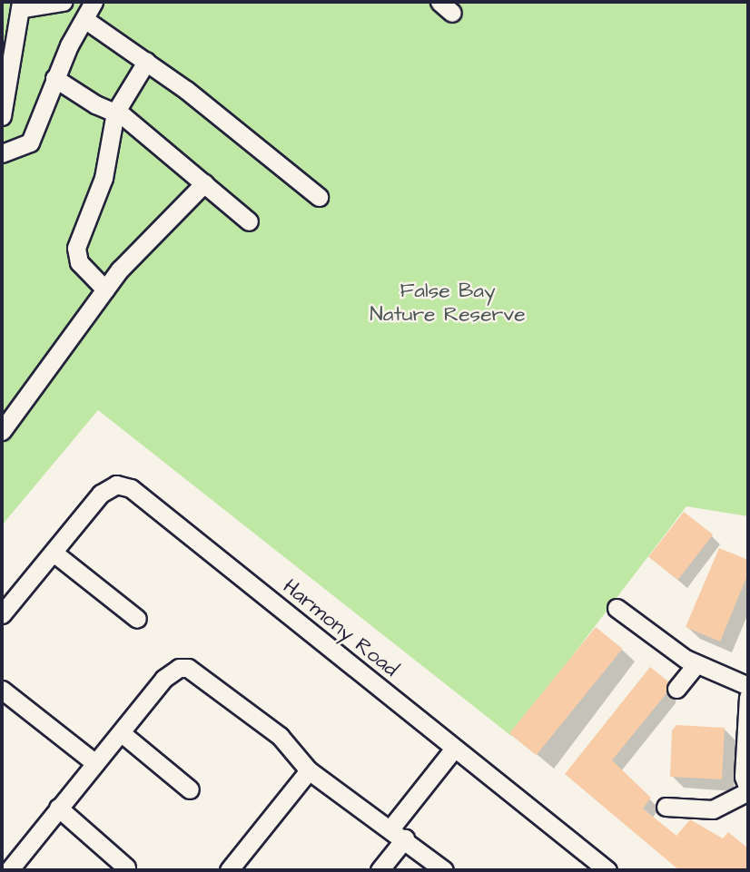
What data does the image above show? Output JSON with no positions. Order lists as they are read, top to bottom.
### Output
{
  "streets": {
    "street": ["Harmony Road"]
  },
  "parks": ["False Bay Nature Reserve"]
}
